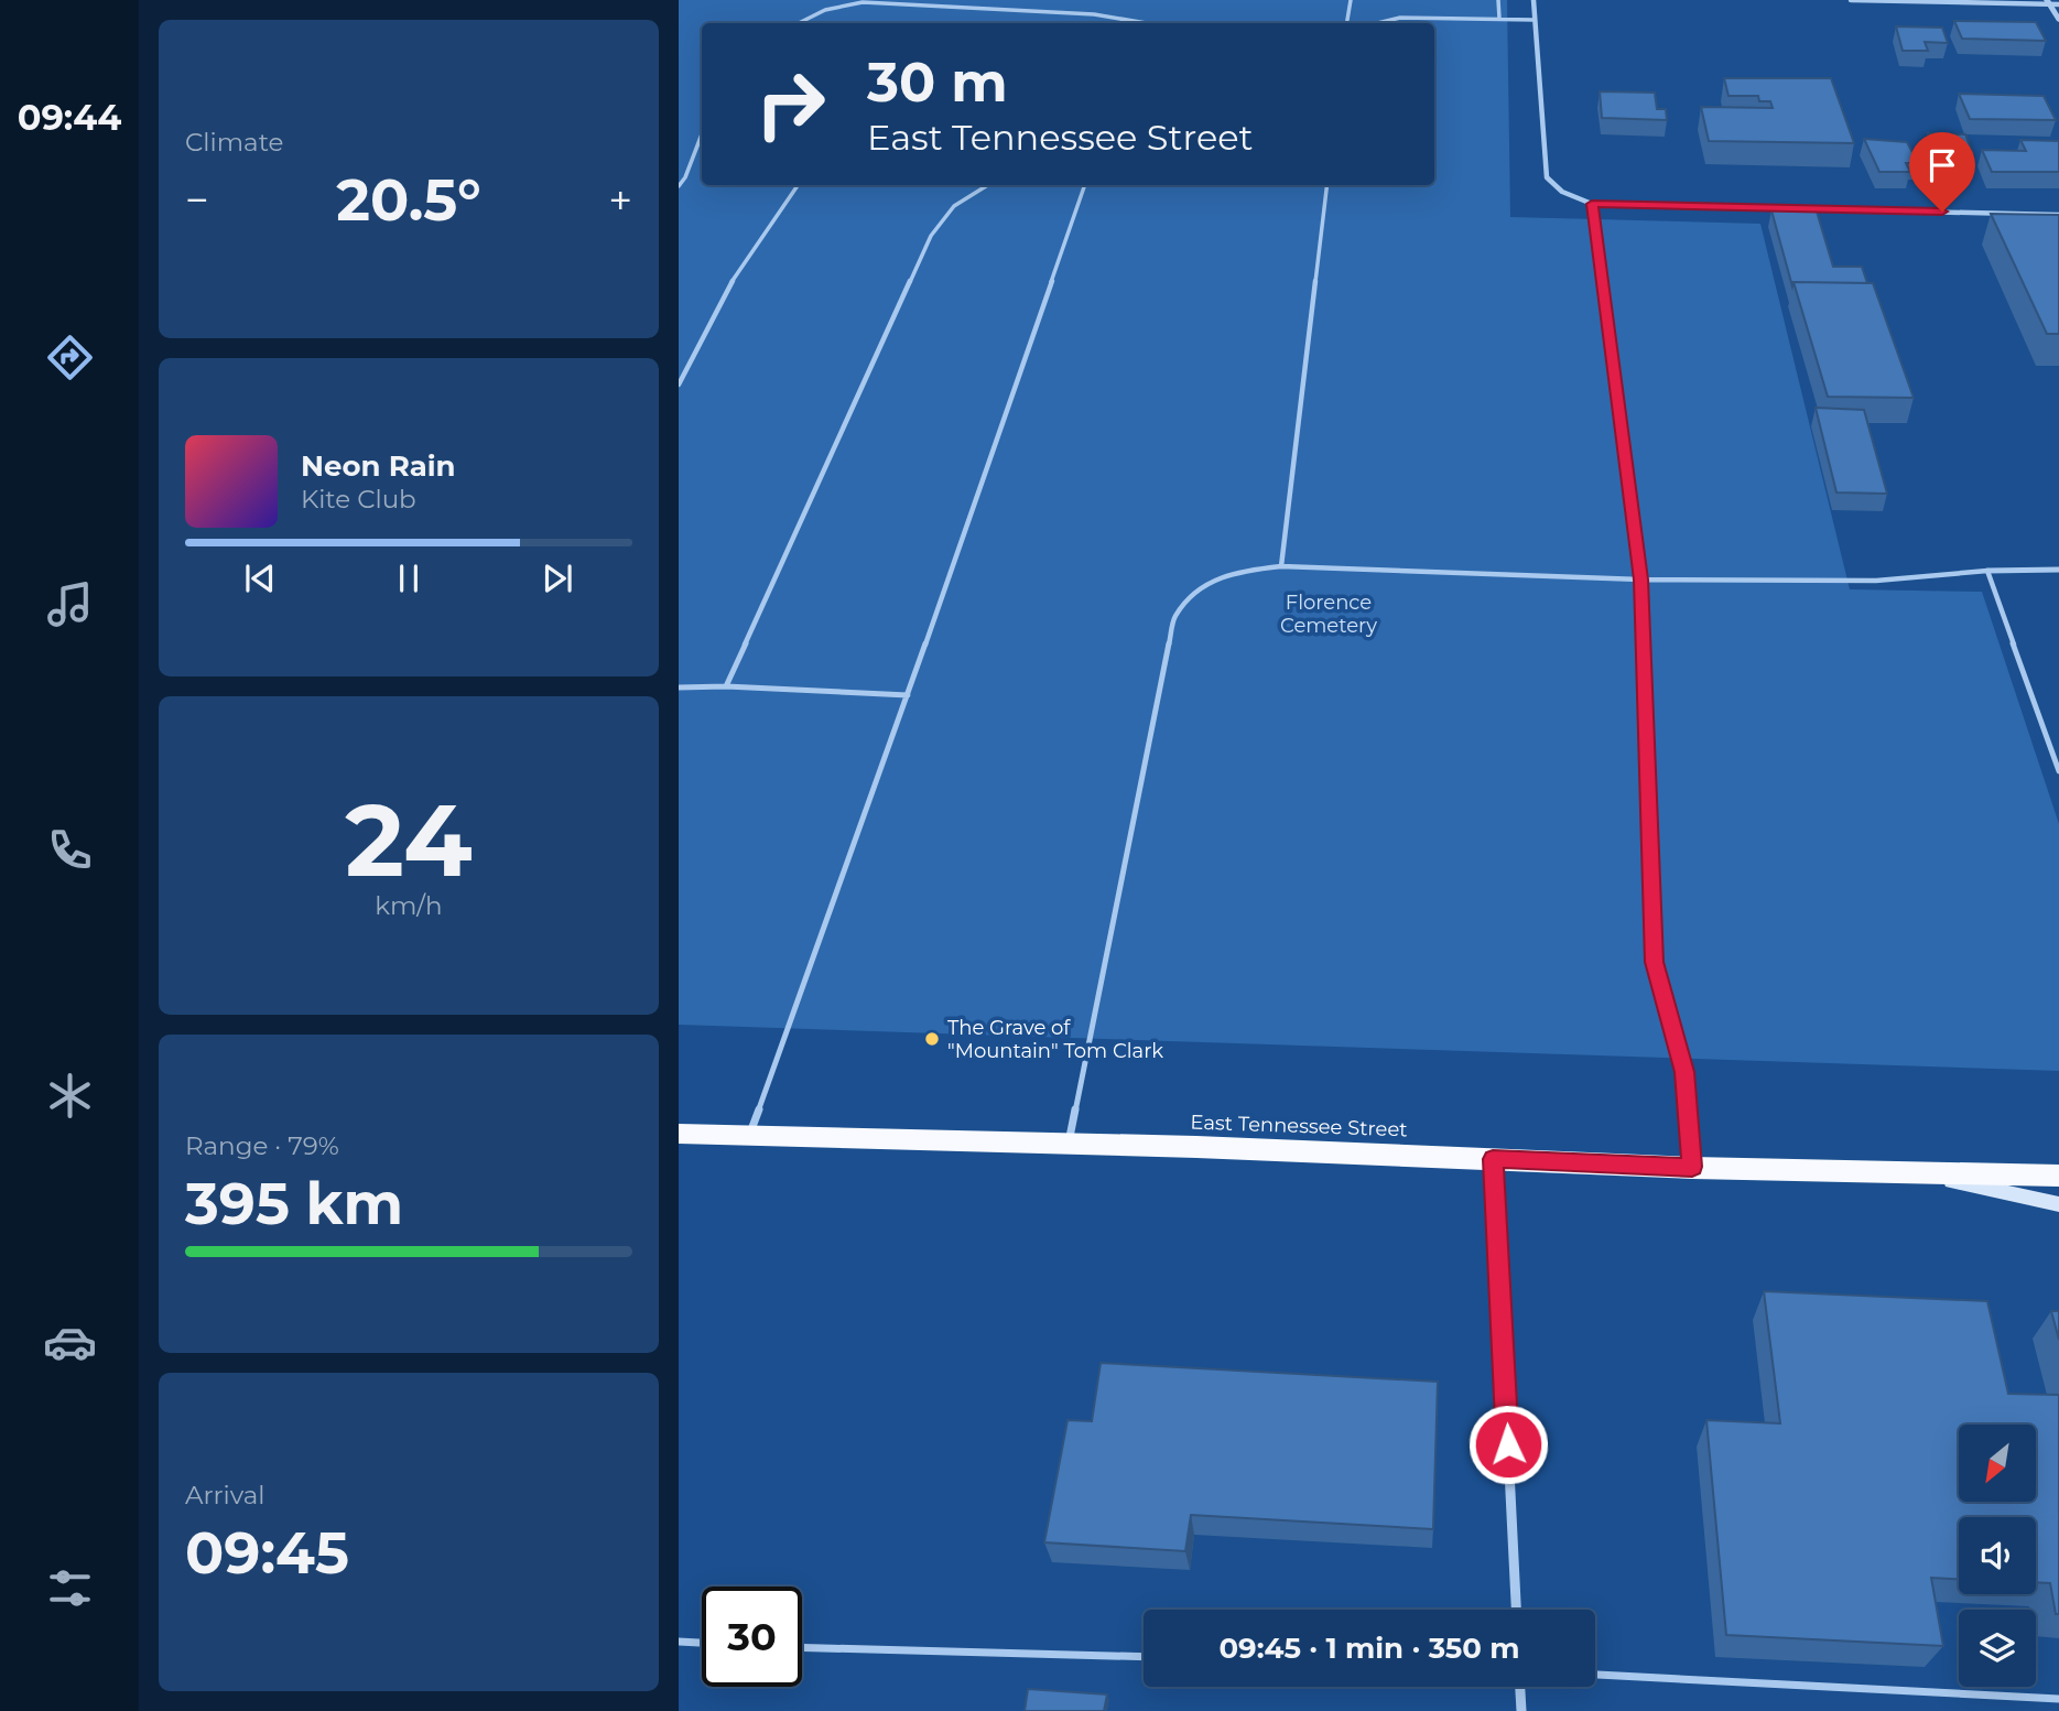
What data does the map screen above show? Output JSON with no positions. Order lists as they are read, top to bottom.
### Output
{
  "streets": {
    "highway": ["East Tennessee Street"]
  },
  "parks": ["Florence Cemetery"],
  "places": ["The Grave of \"Mountain\" Tom Clark"],
  "north": "bottom left",
  "page": {
    "tabs": "09:44",
    "tile": [
      "Climate",
      ["24", "km/h"],
      ["Range · 79%", "395 km"],
      ["Arrival", "09:45"]
    ],
    "turn": ["30 m", "East Tennessee Street"],
    "heat": ["−", "20.5°", "+"],
    "song": ["Neon Rain", "Kite Club"],
    "limit": "30",
    "trip": "09:45 · 1 min · 350 m"
  }
}
